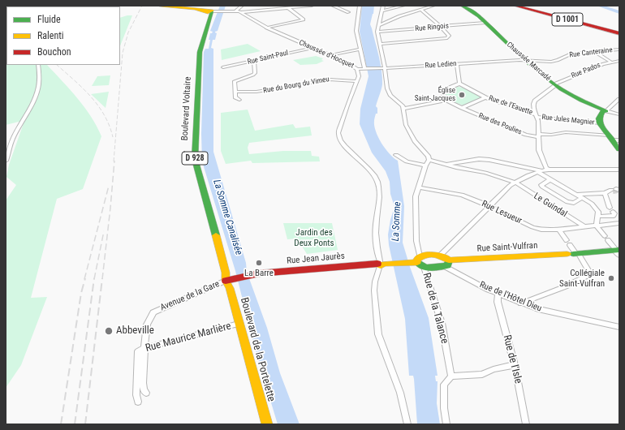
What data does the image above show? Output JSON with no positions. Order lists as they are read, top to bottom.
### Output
{
  "streets": {
    "main road": [
      "D 1001",
      "Chaussée Marcadé",
      "Boulevard Voltaire",
      "D 928",
      "Rue Saint-Vulfran",
      "Rue Jean Jaurès",
      "Boulevard de la Portelette"
    ],
    "street": [
      "Rue Ringois",
      "Rue Canteraine",
      "Chaussée d'Hocquet",
      "Rue Saint-Paul",
      "Rue Ledien",
      "Rue Pados",
      "Rue du Bourg du Vimeu",
      "Rue de l'Eauette",
      "Rue Jules Magnier",
      "Rue des Poulies",
      "Le Guindal",
      "Rue Lesueur",
      "Avenue de la Gare",
      "Rue de l'Hôtel Dieu",
      "Rue de la Talance",
      "Rue Maurice Marlière",
      "Rue de l'Isle"
    ]
  },
  "crossings": [
    ["Rue Ringois", "Chaussée Marcadé"],
    ["Rue Canteraine", "Chaussée Marcadé"],
    ["Rue Canteraine", "Rue Ledien"],
    ["Chaussée d'Hocquet", "Rue Saint-Paul"],
    ["Chaussée d'Hocquet", "Rue Ledien"],
    ["Chaussée d'Hocquet", "Rue du Bourg du Vimeu"],
    ["Chaussée d'Hocquet", "Boulevard Voltaire"],
    ["Chaussée d'Hocquet", "Rue Jean Jaurès"],
    ["Chaussée Marcadé", "Rue Ledien"],
    ["Chaussée Marcadé", "Rue Pados"],
    ["Rue Pados", "Rue de l'Eauette"],
    ["Rue Pados", "Rue Jules Magnier"],
    ["Rue de l'Eauette", "Rue Jules Magnier"],
    ["Boulevard Voltaire", "Rue Jean Jaurès"],
    ["Boulevard Voltaire", "Avenue de la Gare"],
    ["Boulevard Voltaire", "Boulevard de la Portelette"],
    ["Le Guindal", "Rue Lesueur"],
    ["Rue Jean Jaurès", "Avenue de la Gare"],
    ["Rue Jean Jaurès", "Boulevard de la Portelette"],
    ["Avenue de la Gare", "Rue Maurice Marlière"],
    ["Avenue de la Gare", "Boulevard de la Portelette"],
    ["Rue de l'Hôtel Dieu", "Rue de l'Isle"],
    ["Rue Maurice Marlière", "Boulevard de la Portelette"]
  ],
  "water": ["La Somme Canalisée", "La Somme"],
  "parks": ["Jardin des Deux Ponts"],
  "places": [
    "Église Saint-Jacques",
    "La Barre",
    "Collégiale Saint-Vulfran",
    "Abbeville"
  ],
  "legend": ["Fluide", "Ralenti", "Bouchon"]
}
